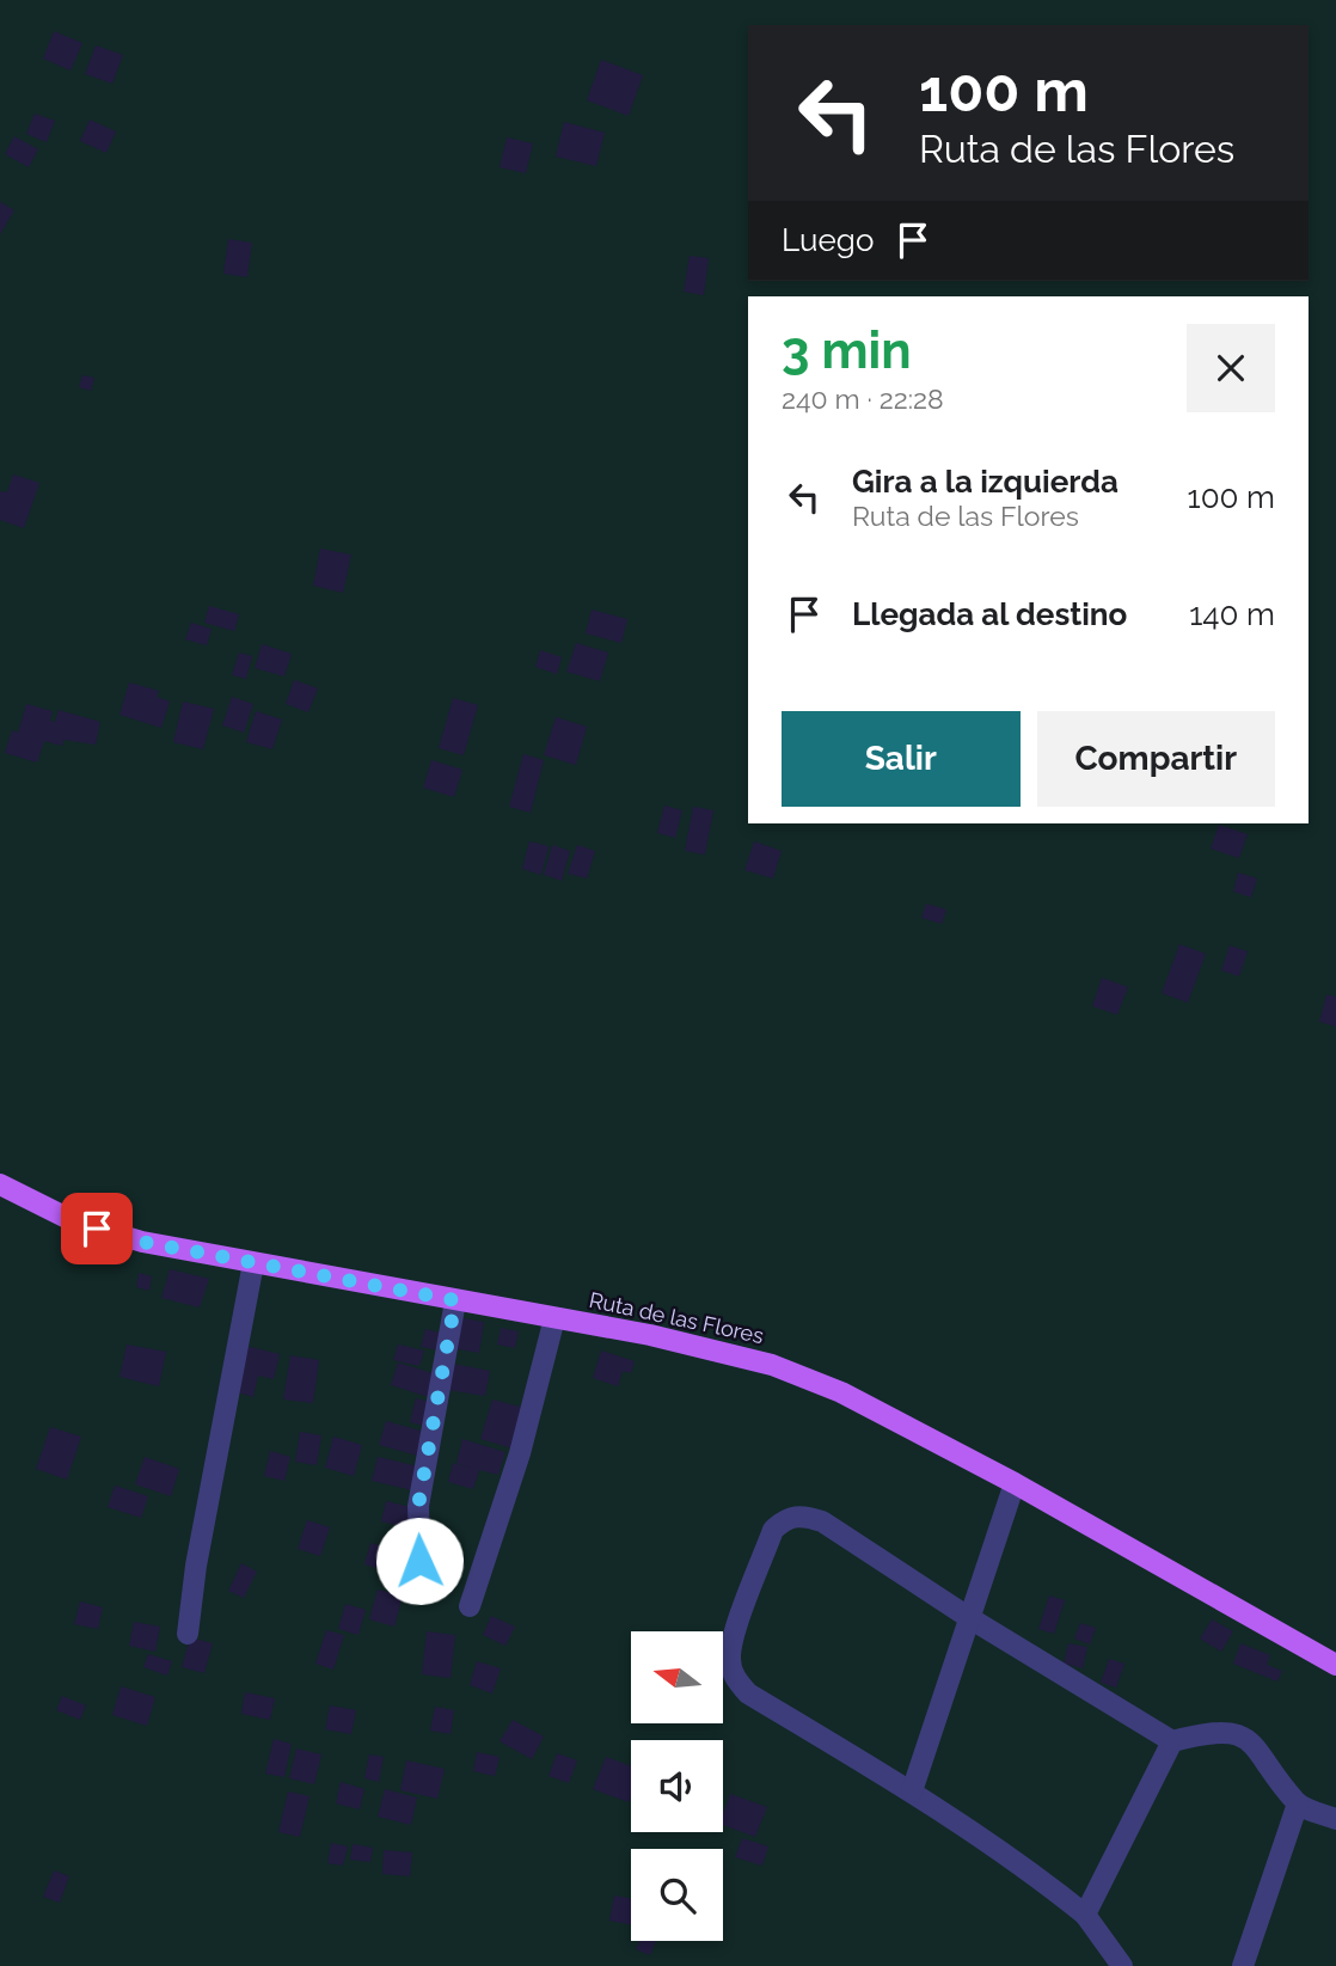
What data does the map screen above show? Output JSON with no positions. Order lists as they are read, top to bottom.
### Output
{
  "streets": {
    "main road": ["Ruta de las Flores"]
  },
  "north": "left",
  "page": {
    "turn": ["100 m", "Ruta de las Flores"],
    "then": "Luego",
    "heading": ["3 min", "240 m · 22:28"],
    "list": [
      {
        "name": "Gira a la izquierda",
        "note": "Ruta de las Flores",
        "value": "100 m"
      },
      {
        "name": "Llegada al destino",
        "value": "140 m"
      }
    ],
    "buttons": ["Salir", "Compartir"]
  }
}
